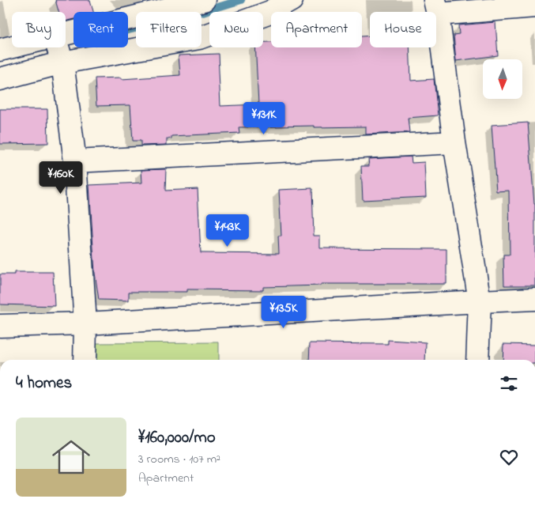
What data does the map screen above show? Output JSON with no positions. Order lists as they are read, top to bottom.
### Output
{
  "north": "bottom",
  "page": {
    "chip": [
      "Buy",
      "Rent",
      "Filters",
      "New",
      "Apartment",
      "House"
    ],
    "price": [
      "¥131K",
      "¥160K",
      "¥143K",
      "¥135K"
    ],
    "heading": "4 homes",
    "list": [
      {
        "name": "¥160,000/mo",
        "note": "3 rooms · 107 m² · Apartment"
      }
    ]
  }
}
